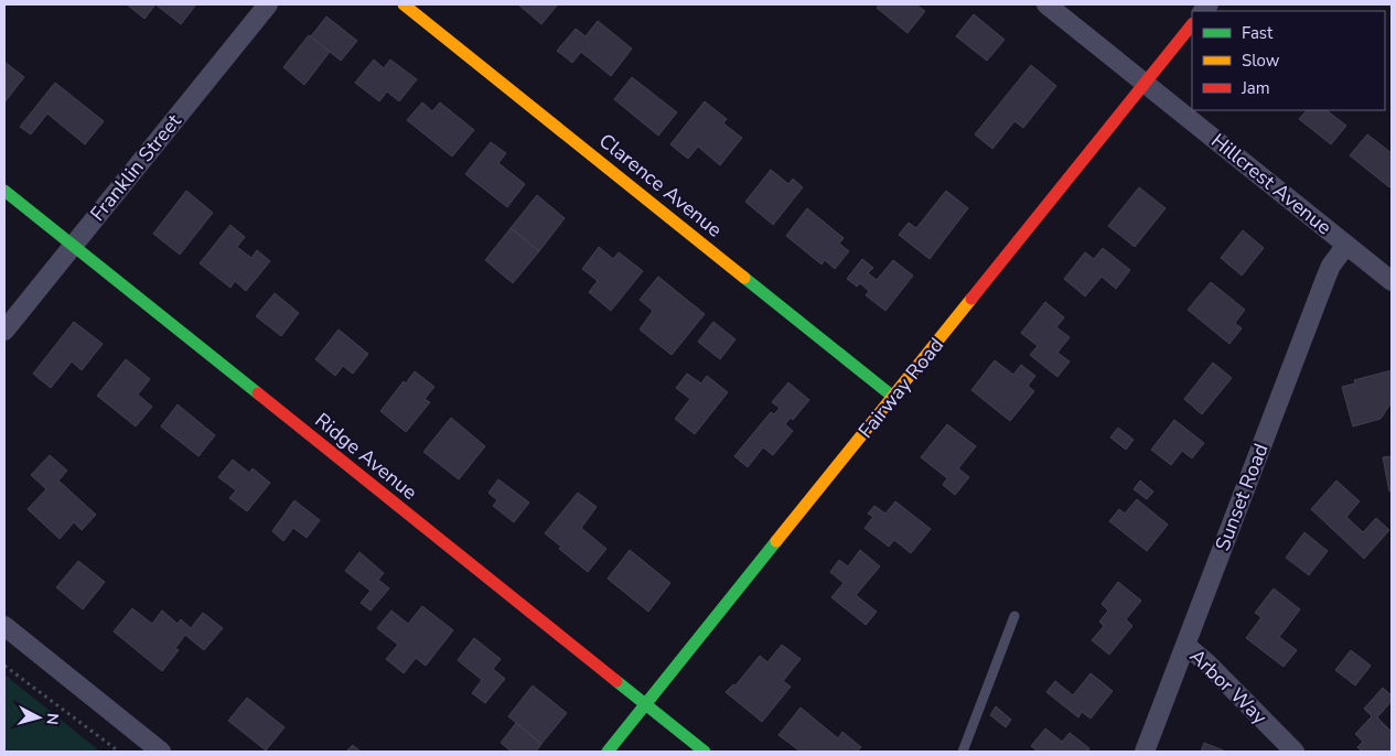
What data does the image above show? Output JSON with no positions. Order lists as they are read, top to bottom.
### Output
{
  "streets": {
    "street": [
      "Franklin Street",
      "Hillcrest Avenue",
      "Clarence Avenue",
      "Fairway Road",
      "Ridge Avenue",
      "Sunset Road",
      "Arbor Way"
    ]
  },
  "crossings": [
    ["Franklin Street", "Ridge Avenue"],
    ["Hillcrest Avenue", "Fairway Road"],
    ["Hillcrest Avenue", "Sunset Road"],
    ["Clarence Avenue", "Fairway Road"],
    ["Fairway Road", "Ridge Avenue"],
    ["Sunset Road", "Arbor Way"]
  ],
  "legend": ["Fast", "Slow", "Jam"],
  "north": "right"
}
